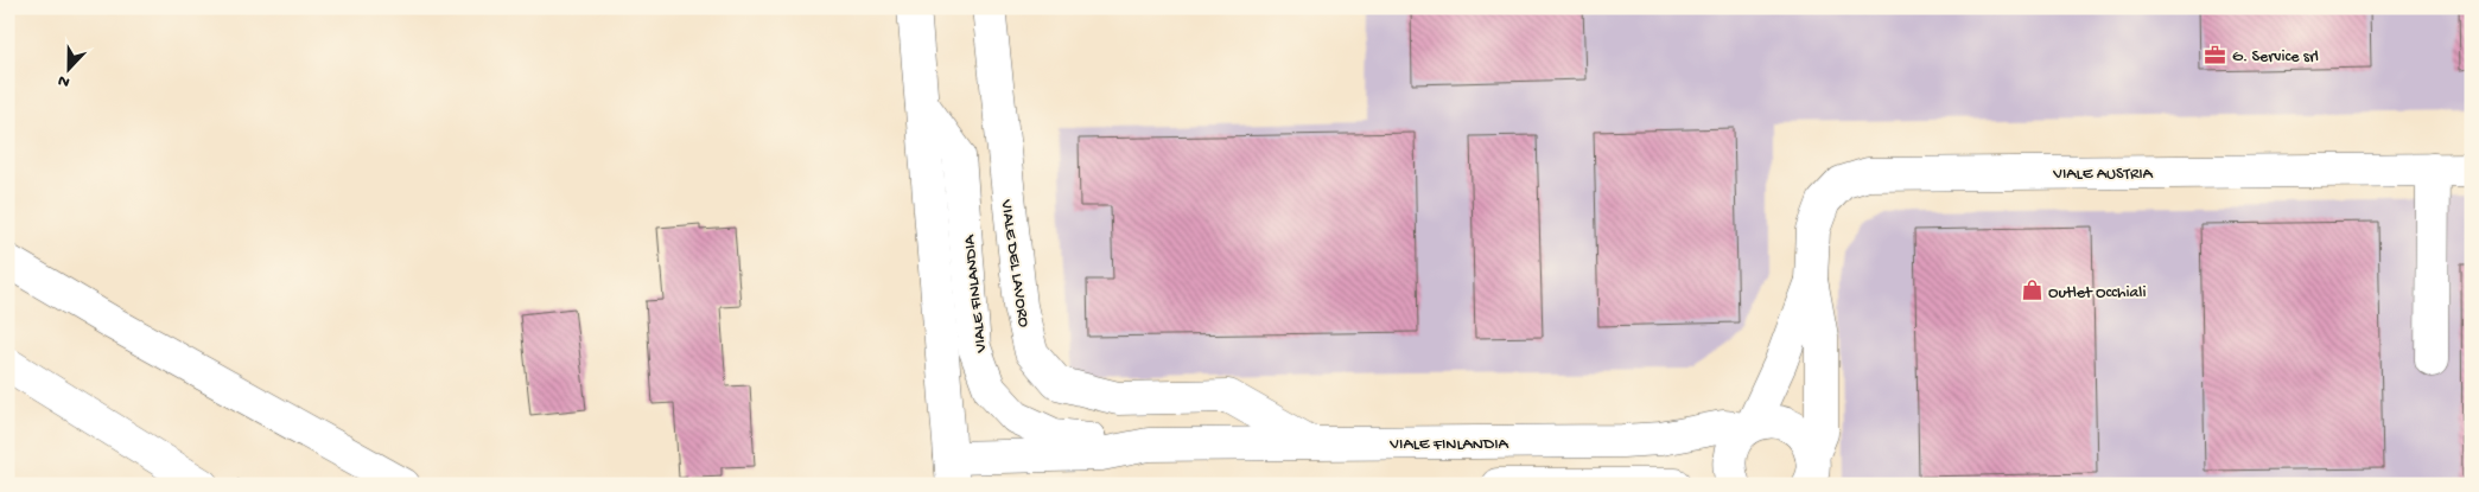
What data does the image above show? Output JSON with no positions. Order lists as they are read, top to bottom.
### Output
{
  "streets": {
    "street": ["VIALE AUSTRIA", "VIALE DEL LAVORO", "VIALE FINLANDIA"]
  },
  "crossings": [
    ["VIALE AUSTRIA", "VIALE FINLANDIA"],
    ["VIALE DEL LAVORO", "VIALE FINLANDIA"]
  ],
  "places": {
    "office": ["G. Service srl"],
    "shop": ["Outlet Occhiali"]
  },
  "north": "bottom"
}
